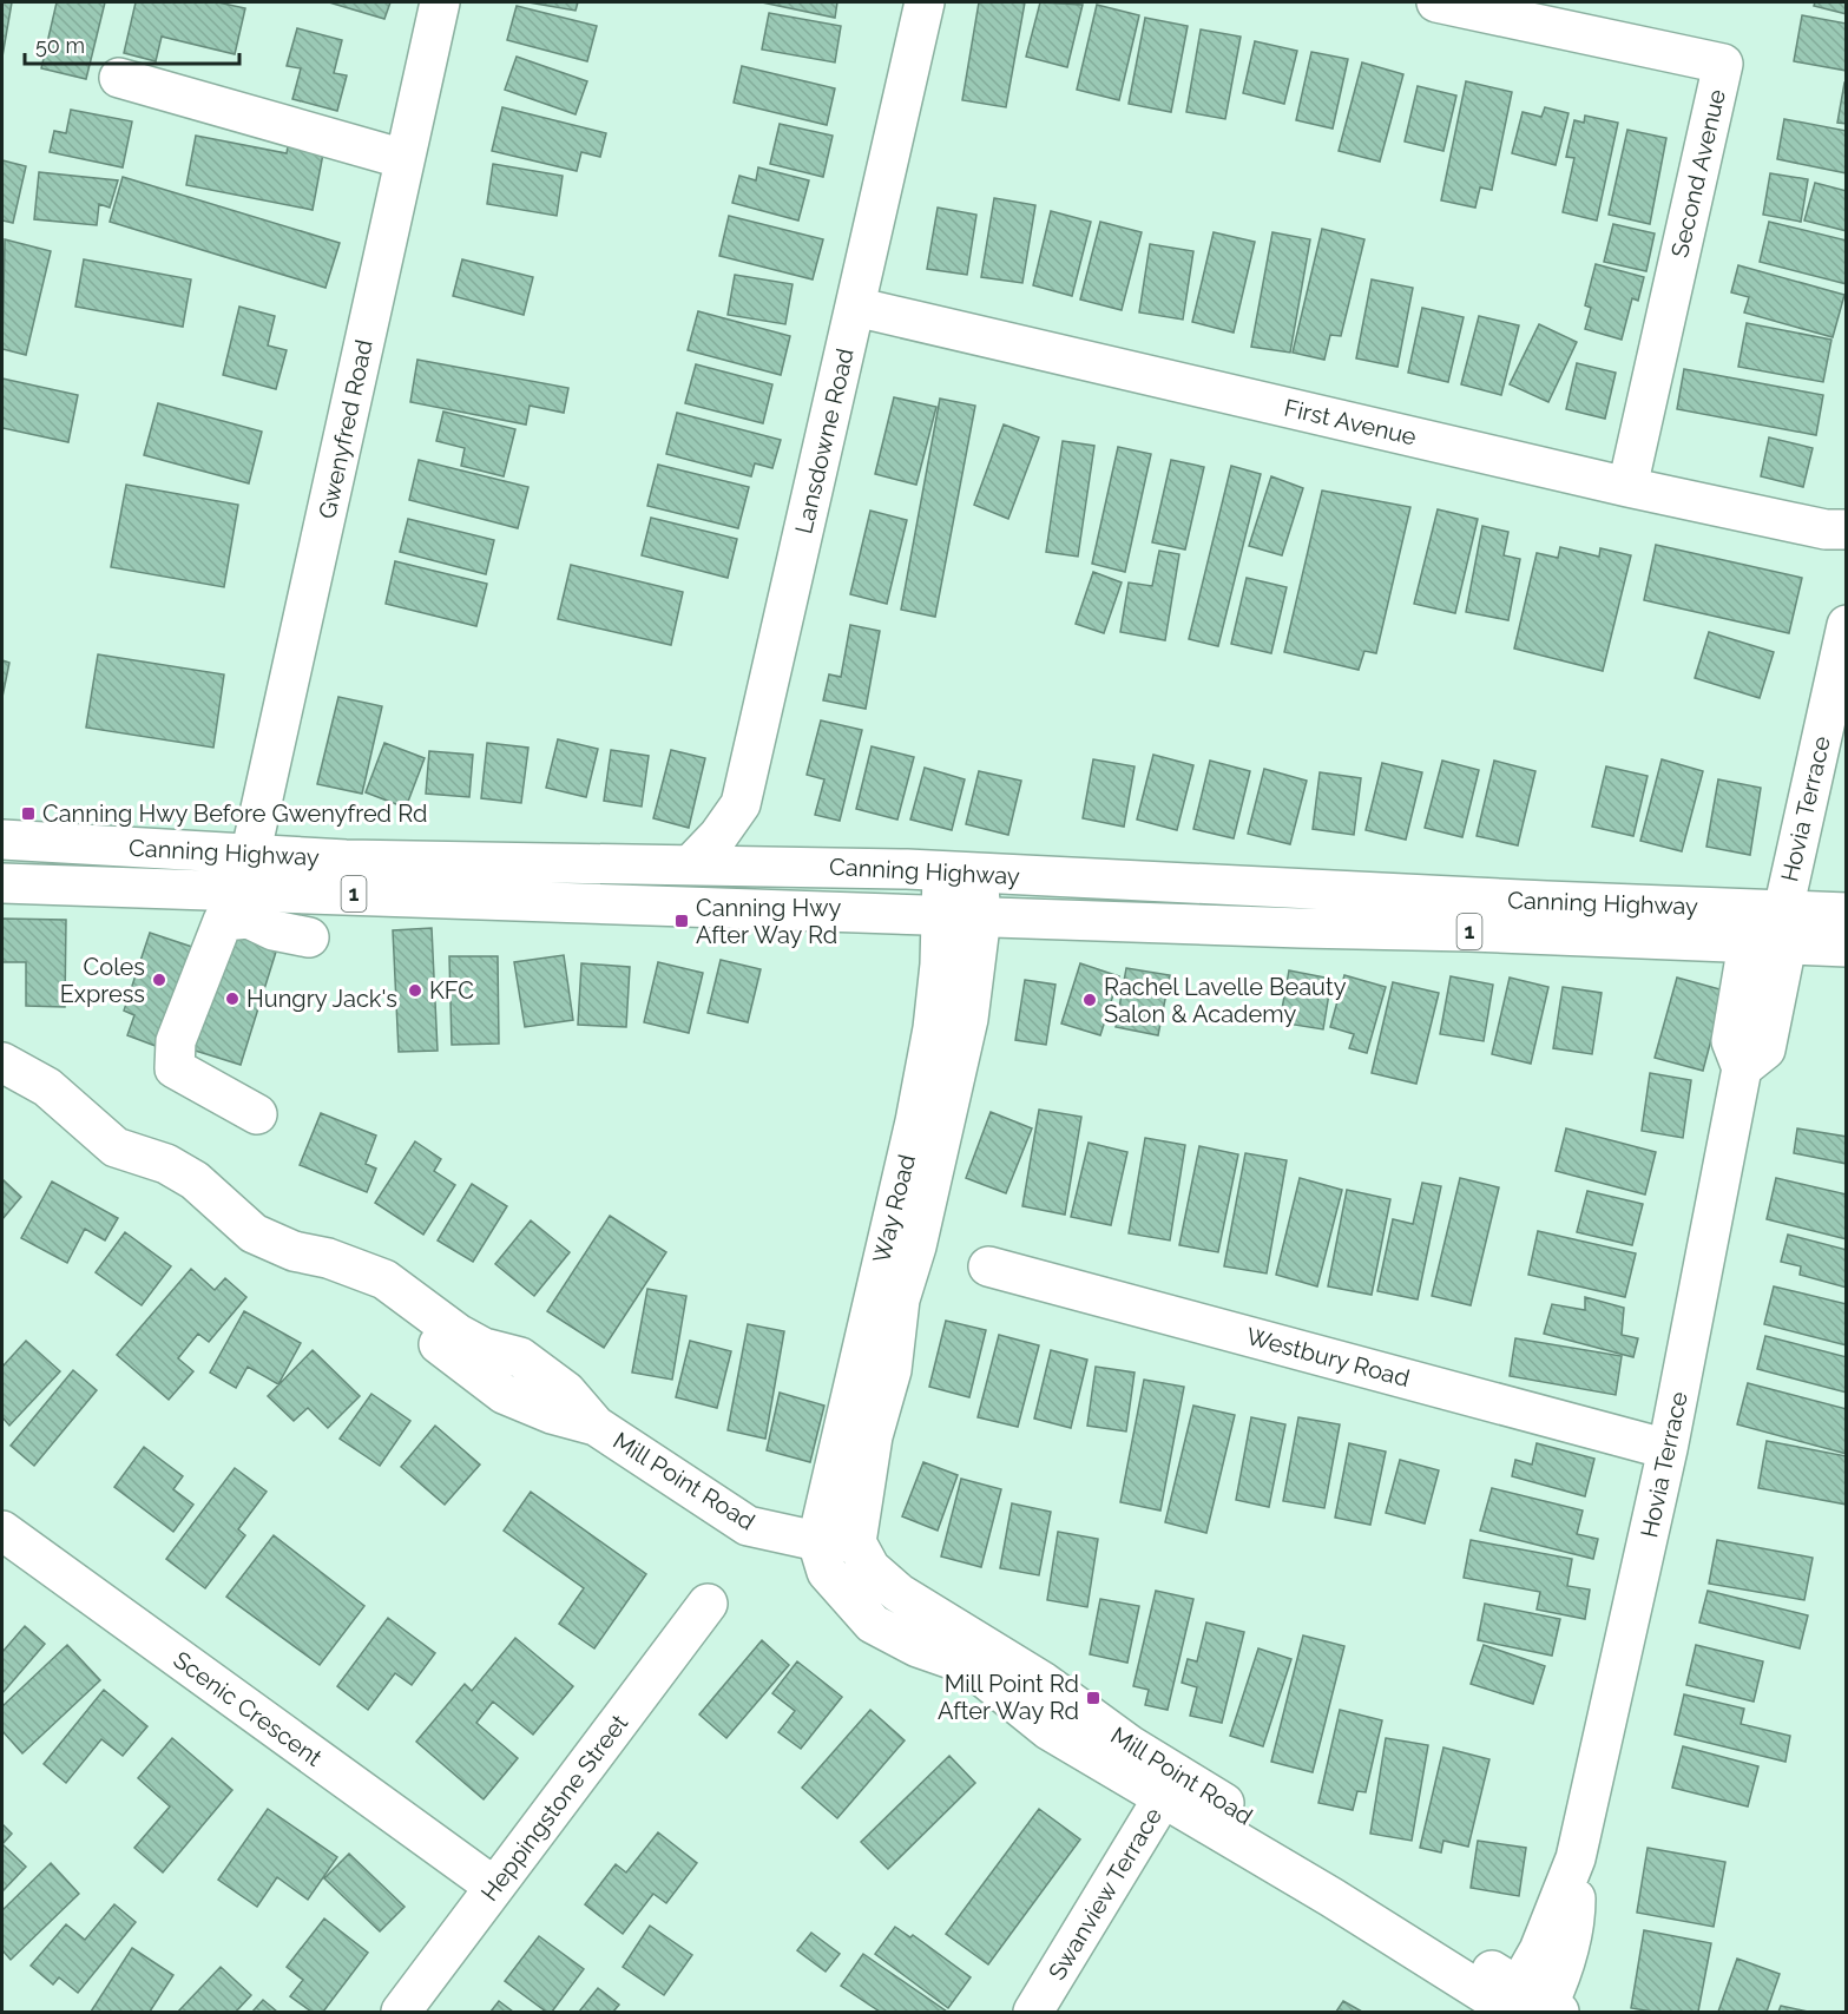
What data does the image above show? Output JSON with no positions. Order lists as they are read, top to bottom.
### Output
{
  "streets": {
    "main road": [
      "Second Avenue",
      "First Avenue",
      "Gwenyfred Road",
      "Lansdowne Road",
      "Hovia Terrace",
      "Canning Highway",
      "1",
      "Way Road",
      "Westbury Road",
      "Mill Point Road",
      "Scenic Crescent",
      "Heppingstone Street",
      "Swanview Terrace"
    ]
  },
  "crossings": [
    ["Second Avenue", "First Avenue"],
    ["First Avenue", "Lansdowne Road"],
    ["Gwenyfred Road", "Canning Highway"],
    ["Lansdowne Road", "Canning Highway"],
    ["Hovia Terrace", "Canning Highway"],
    ["Hovia Terrace", "Westbury Road"],
    ["Hovia Terrace", "Mill Point Road"],
    ["Canning Highway", "Way Road"],
    ["Way Road", "Mill Point Road"],
    ["Mill Point Road", "Swanview Terrace"],
    ["Scenic Crescent", "Heppingstone Street"]
  ],
  "places": {
    "transit": ["Canning Hwy Before Gwenyfred Rd", "Canning Hwy After Way Rd", "Mill Point Rd After Way Rd"],
    "other": [
      "Coles Express",
      "KFC",
      "Hungry Jack's",
      "Rachel Lavelle Beauty Salon & Academy"
    ]
  },
  "scale_bar": "50 m"
}
